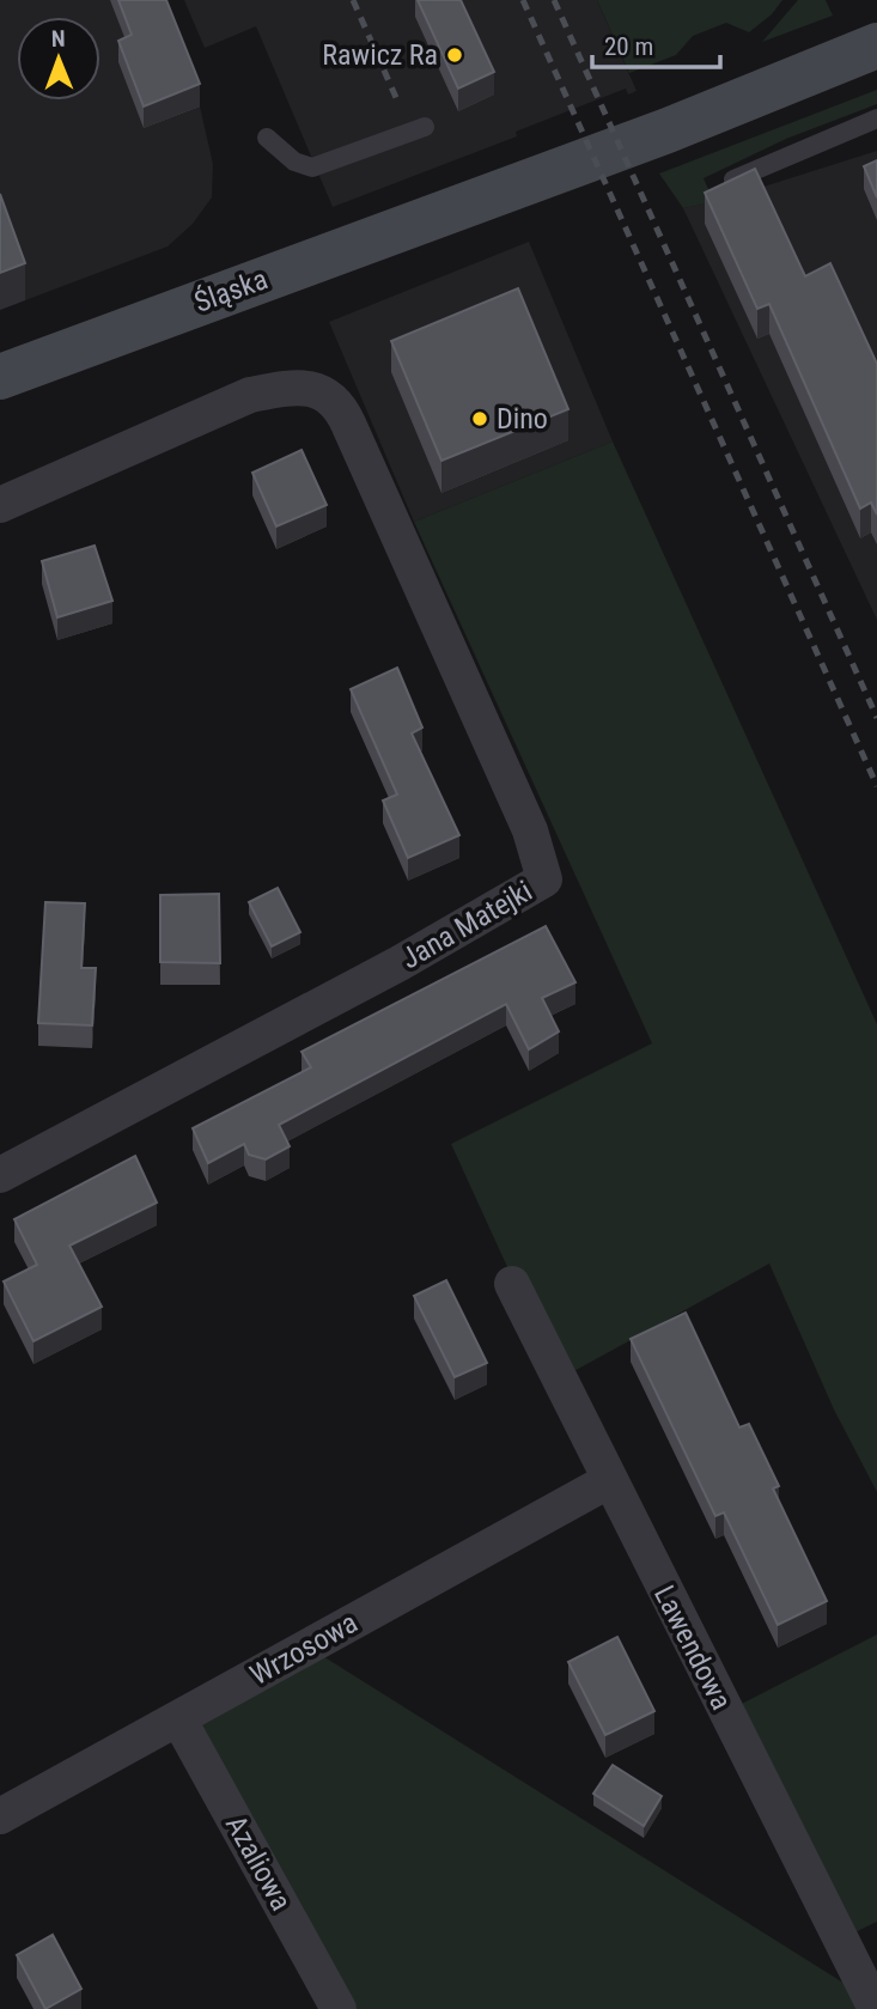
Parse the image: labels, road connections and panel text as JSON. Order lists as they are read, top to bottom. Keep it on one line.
{"streets":{"street":["Śląska","Jana Matejki","Lawendowa","Wrzosowa","Azaliowa"]},"crossings":[["Lawendowa","Wrzosowa"],["Wrzosowa","Azaliowa"]],"places":["Rawicz Ra","Dino"],"scale_bar":"20 m","north":"top"}
